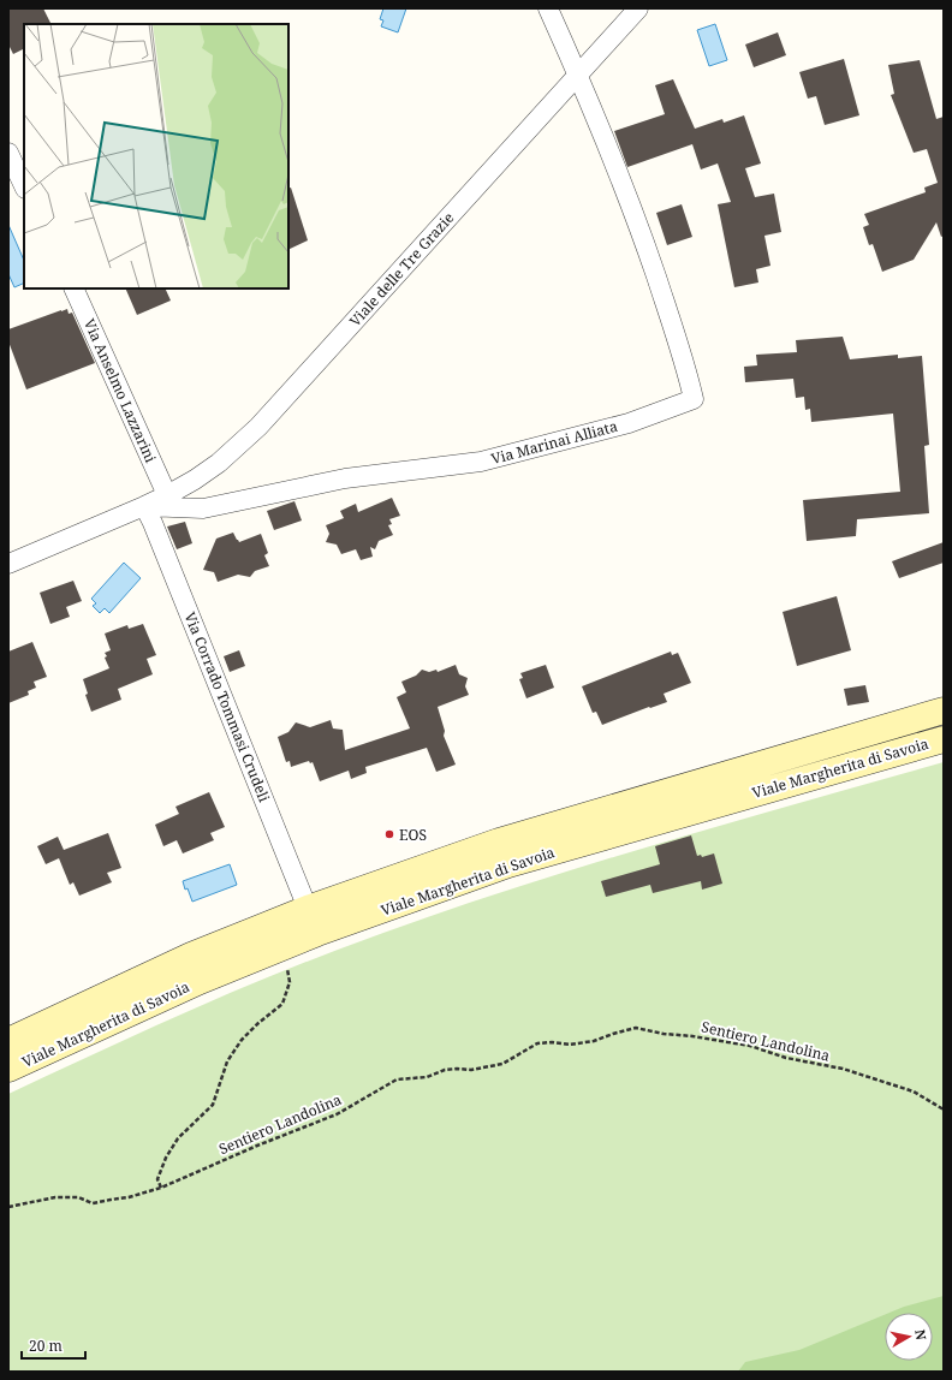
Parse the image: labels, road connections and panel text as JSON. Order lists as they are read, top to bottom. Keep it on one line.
{"streets":{"street":["Viale delle Tre Grazie","Via Anselmo Lazzarini","Via Marinai Alliata","Via Corrado Tommasi Crudeli","Viale Margherita di Savoia"],"path":["Sentiero Landolina"]},"crossings":[["Viale delle Tre Grazie","Via Anselmo Lazzarini"],["Viale delle Tre Grazie","Via Marinai Alliata"],["Viale delle Tre Grazie","Via Corrado Tommasi Crudeli"],["Via Marinai Alliata","Via Corrado Tommasi Crudeli"],["Via Corrado Tommasi Crudeli","Viale Margherita di Savoia"]],"places":["EOS"],"scale_bar":"20 m","north":"right"}
